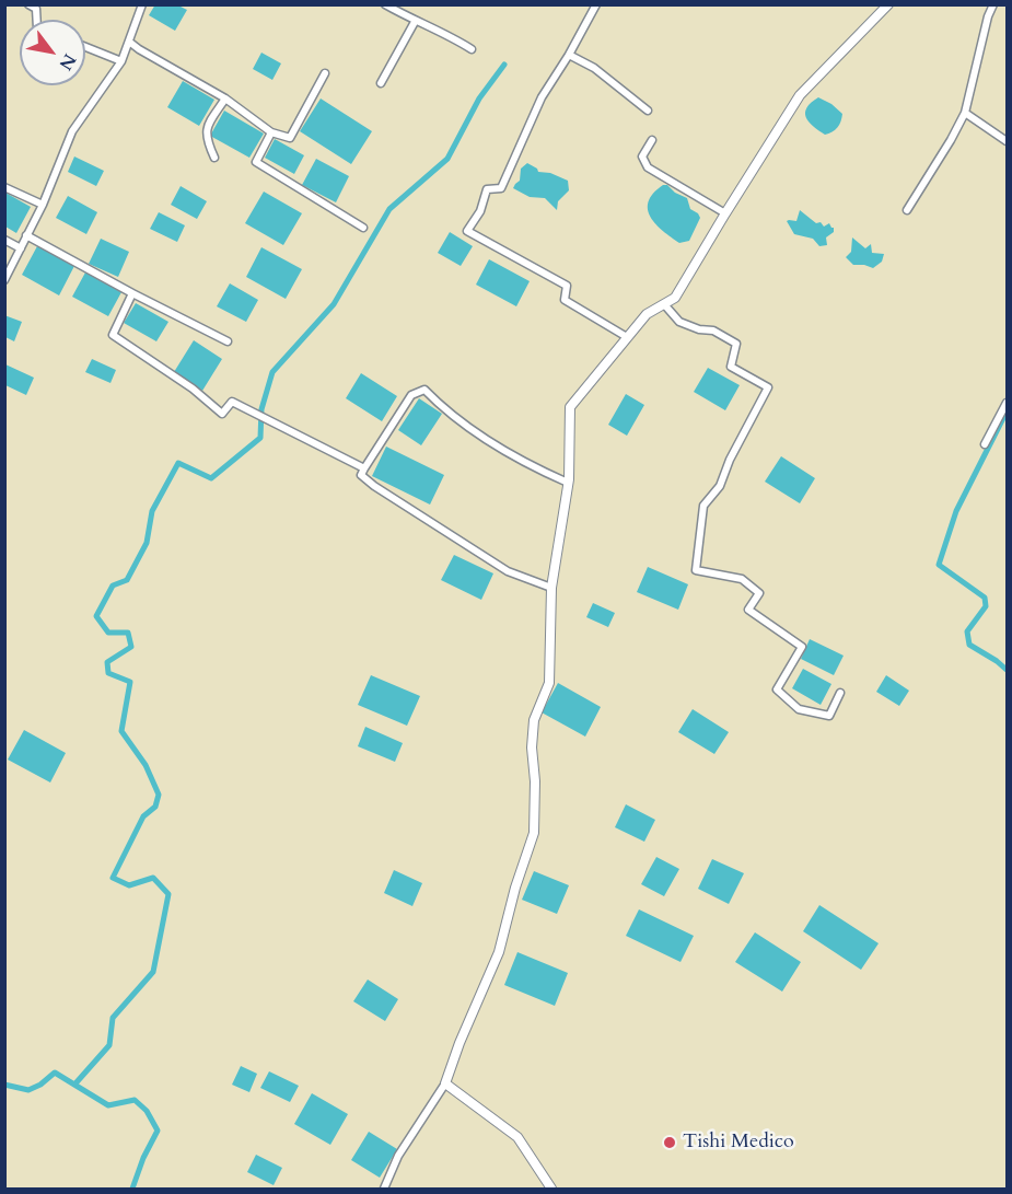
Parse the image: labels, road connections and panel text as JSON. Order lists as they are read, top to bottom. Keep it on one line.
{"places":["Tishi Medico"],"north":"bottom right"}
